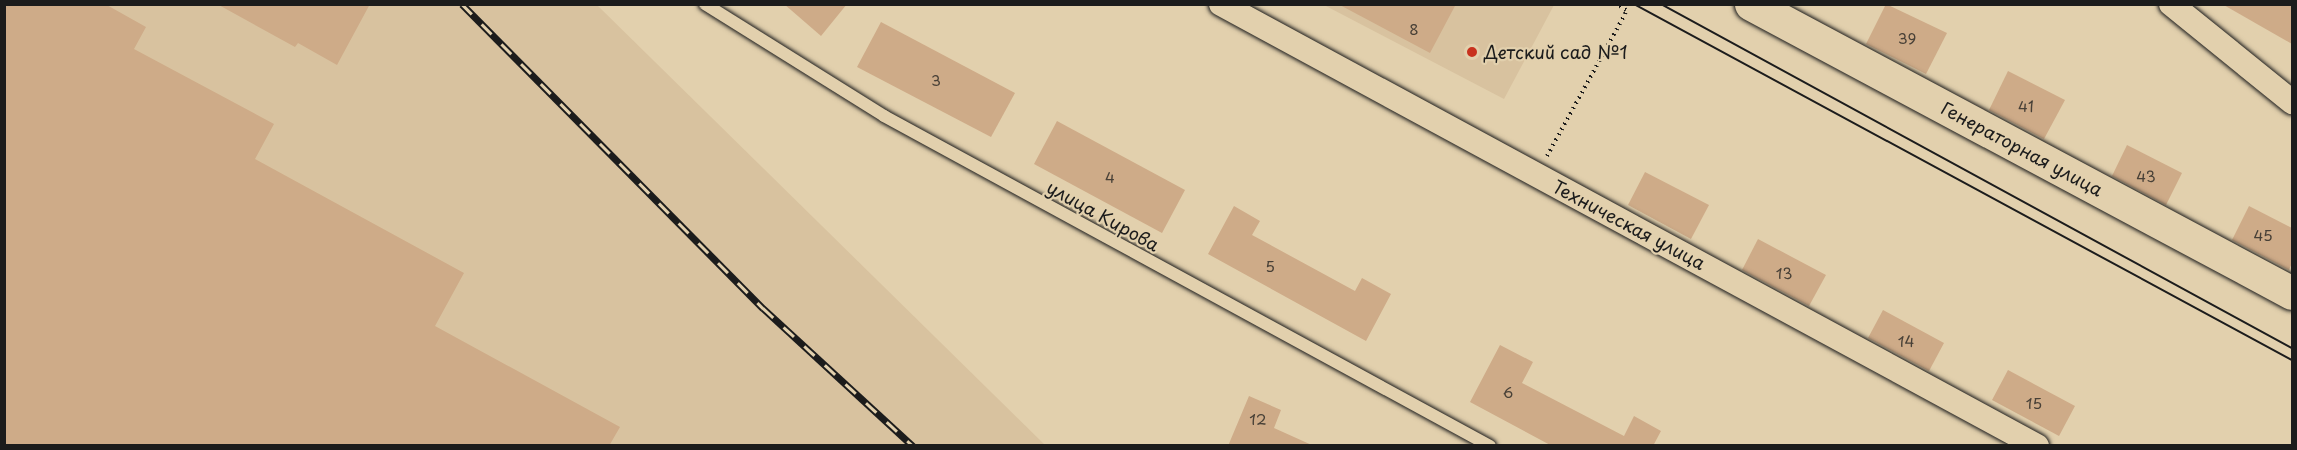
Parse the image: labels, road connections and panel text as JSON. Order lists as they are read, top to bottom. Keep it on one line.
{"streets":{"main road":["Генераторная улица"],"street":["Техническая улица"],"lane":["улица Кирова"]},"places":["Детский сад №1"],"house_numbers":["8","39","3","41","43","4","45","5","13","14","6","15","12"]}
